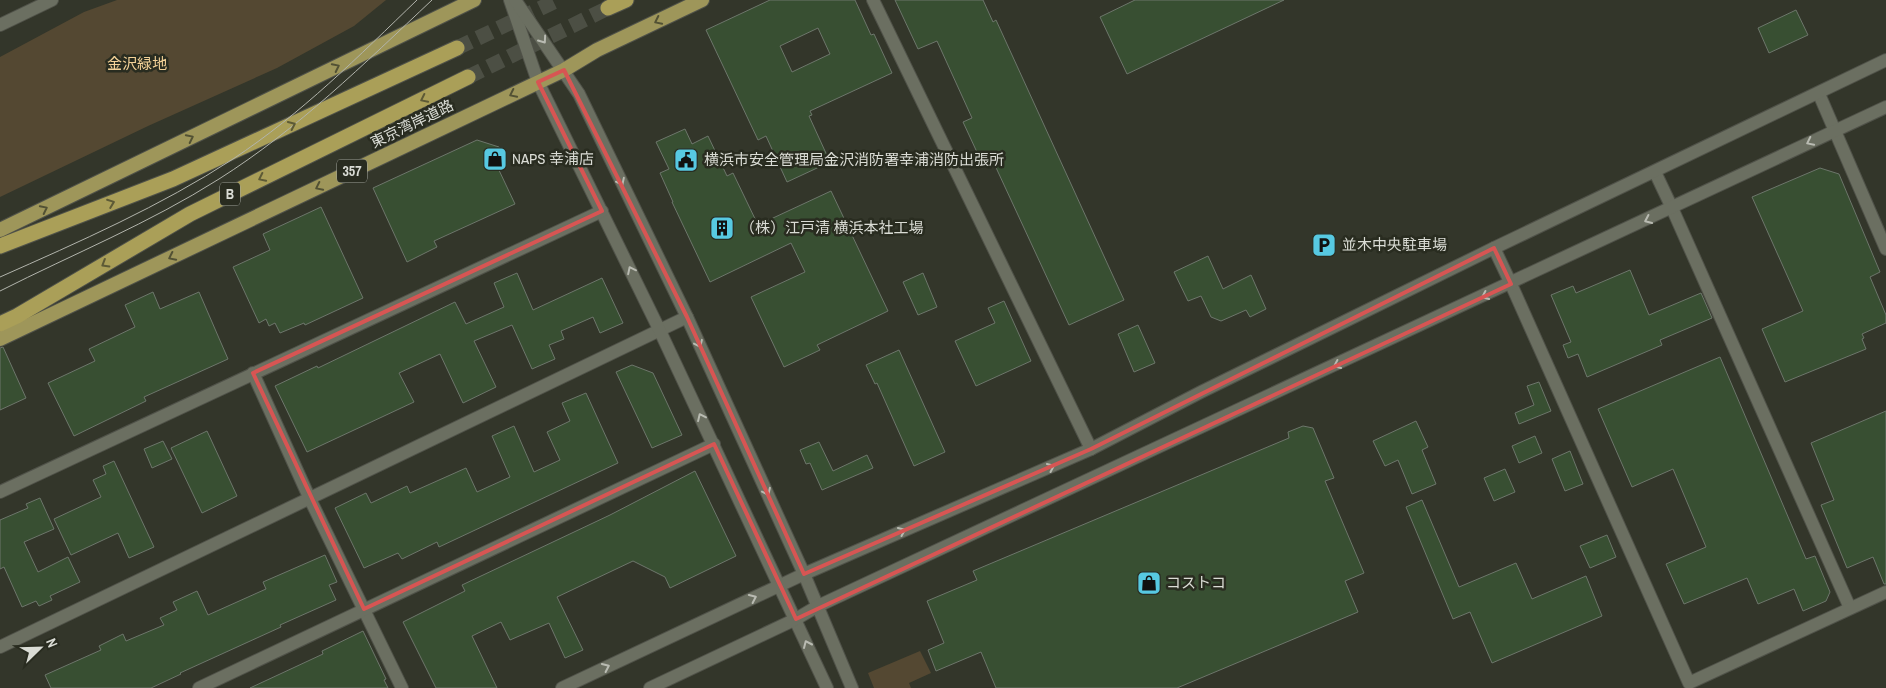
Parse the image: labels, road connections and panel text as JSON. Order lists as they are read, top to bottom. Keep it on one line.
{"streets":{"highway":["東京湾岸道路","357","B"]},"parks":["金沢緑地"],"places":{"shop":["NAPS 幸浦店","コストコ"],"public building":["横浜市安全管理局金沢消防署幸浦消防出張所"],"building":["（株）江戸清 横浜本社工場"],"parking":["並木中央駐車場"]},"north":"top right"}
